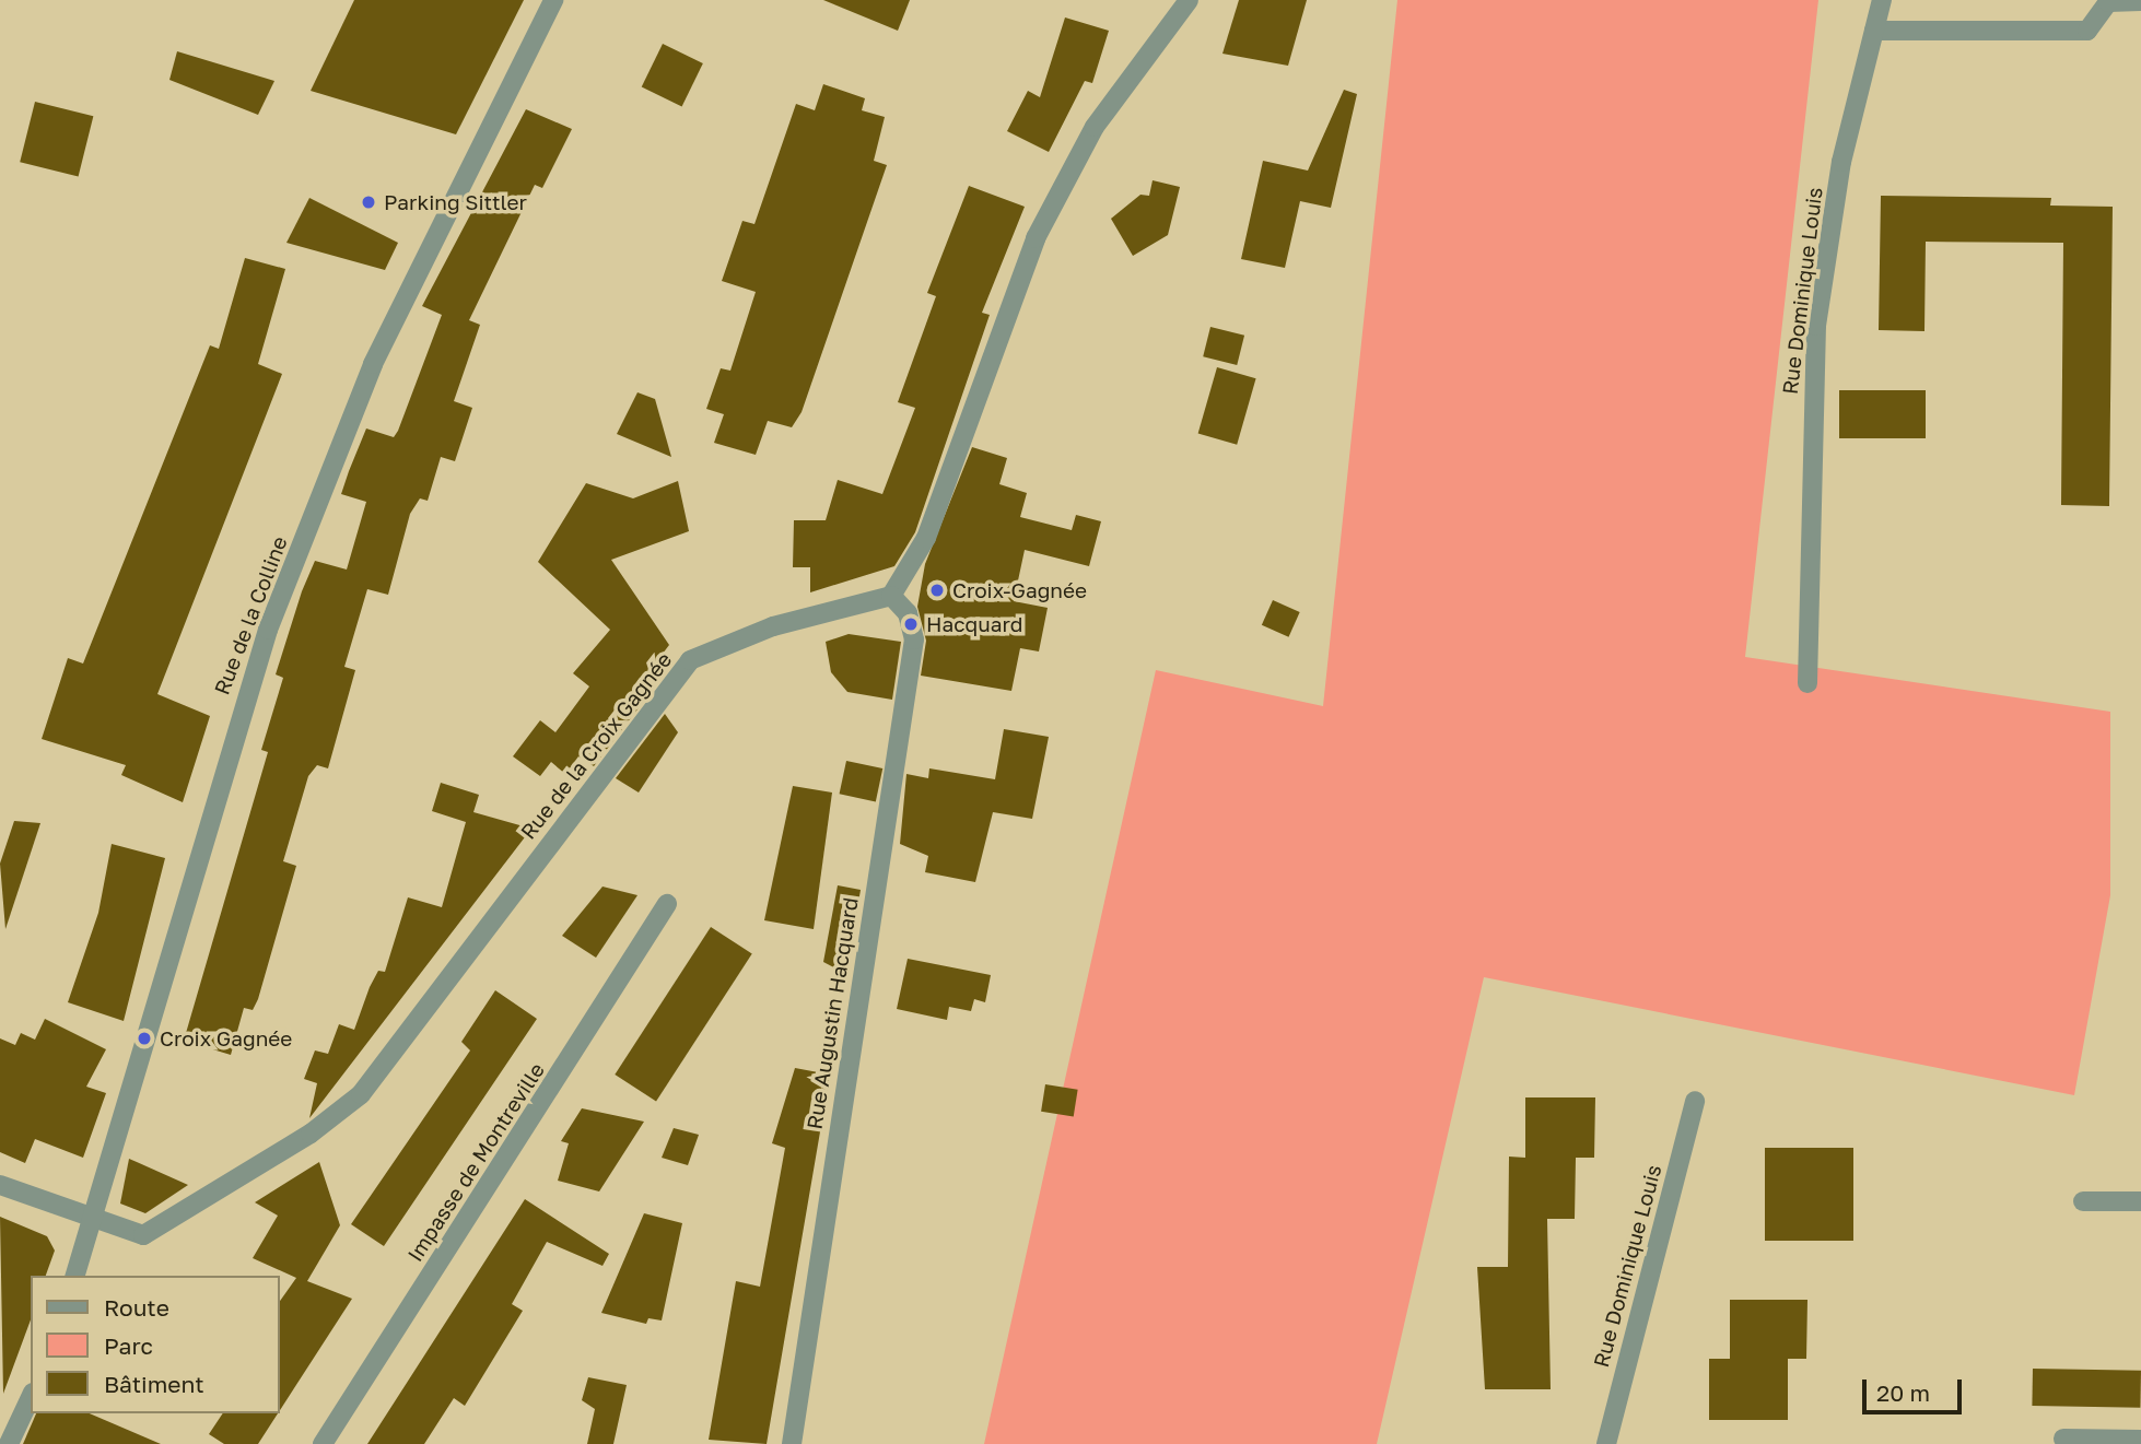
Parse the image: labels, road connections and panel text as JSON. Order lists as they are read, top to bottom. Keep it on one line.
{"streets":{"street":["Rue Dominique Louis","Rue de la Colline","Rue de la Croix Gagnée","Rue Augustin Hacquard","Impasse de Montreville"]},"crossings":[["Rue de la Colline","Rue de la Croix Gagnée"],["Rue de la Croix Gagnée","Rue Augustin Hacquard"]],"places":["Parking Sittler","Croix-Gagnée","Hacquard","Croix Gagnée"],"legend":["Route","Parc","Bâtiment"],"scale_bar":"20 m"}
